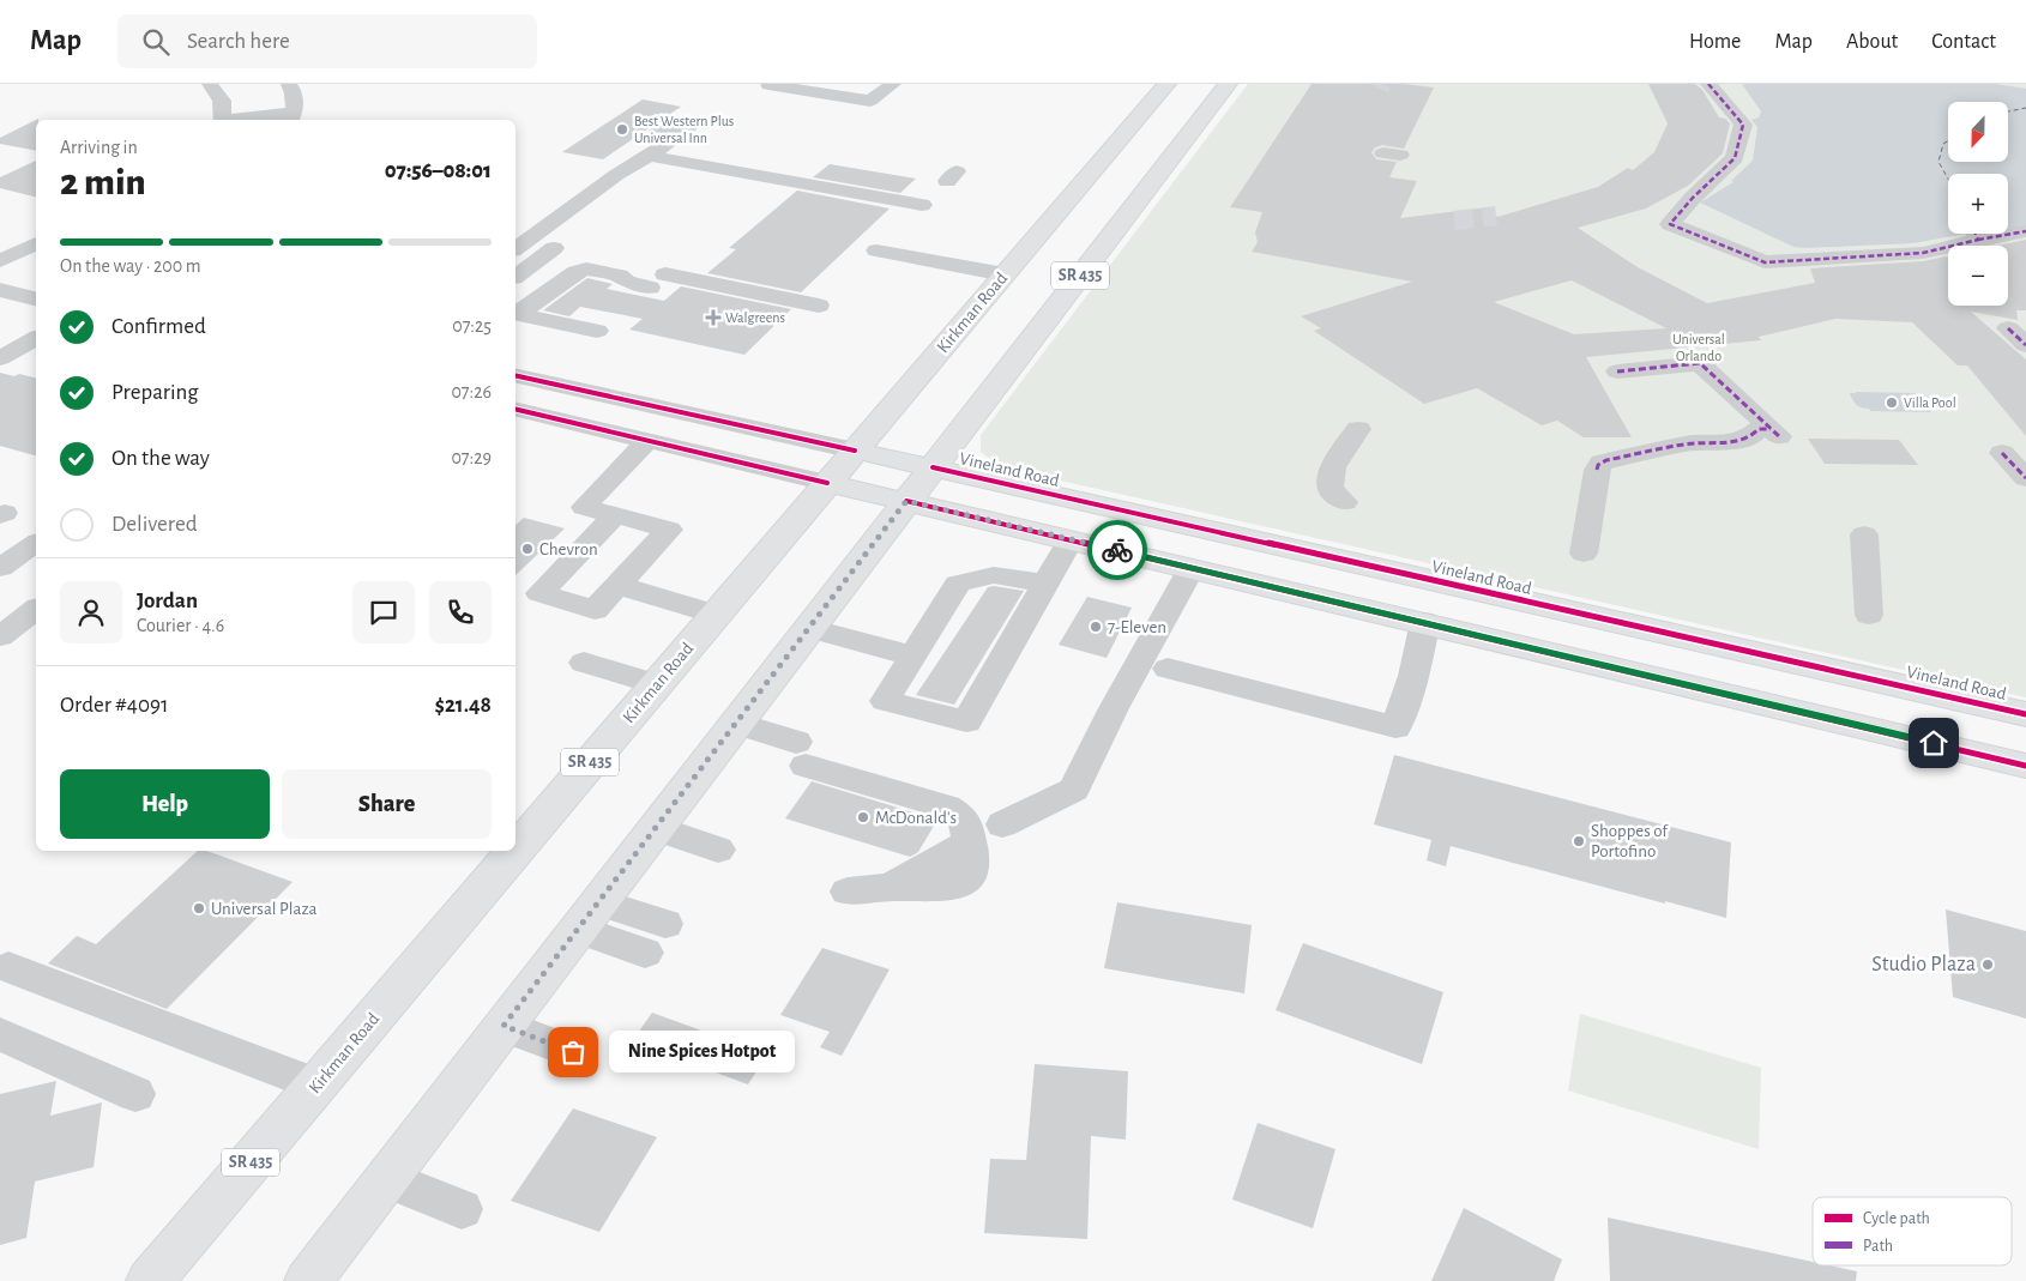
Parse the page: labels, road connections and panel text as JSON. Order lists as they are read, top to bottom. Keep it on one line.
{"streets":{"main road":["SR 435","Kirkman Road","Vineland Road"]},"crossings":[["SR 435","Vineland Road"],["Kirkman Road","Vineland Road"]],"parks":["Universal Orlando"],"places":{"other":["Best Western Plus Universal Inn","Villa Pool","Chevron","7-Eleven","McDonald's","Shoppes of Portofino","Universal Plaza","Studio Plaza","Nine Spices Hotpot"],"health":["Walgreens"]},"legend":["Cycle path","Path"],"north":"bottom","page":{"header":"Map","search":"Search here","nav":["Home","Map","About","Contact"],"map_buttons":["+","−"],"heading":["2 min","Arriving in","07:56–08:01"],"panel":["Jordan","Courier · 4.6","Order #4091","$21.48"],"bar":"On the way · 200 m","list":[["Confirmed","07:25"],["Preparing","07:26"],["On the way","07:29"],"Delivered"],"buttons":["Help","Share"],"bubble":"Nine Spices Hotpot"}}
